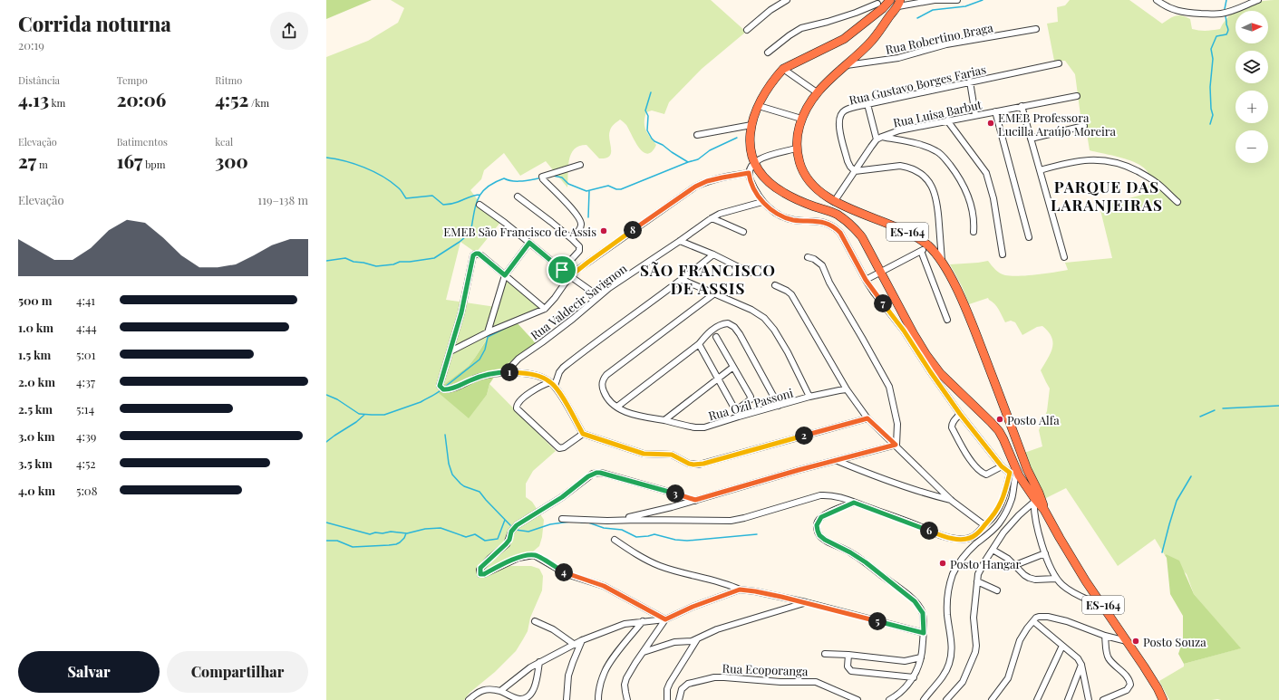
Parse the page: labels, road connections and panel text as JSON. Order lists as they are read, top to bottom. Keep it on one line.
{"streets":{"highway":["ES-164"],"street":["Rua Robertino Braga","Rua Gustavo Borges Farias","Rua Luisa Barbut","Rua Valdecir Savignon","Rua Ozil Passoni","Rua Ecoporanga"]},"crossings":[["Rua Robertino Braga","ES-164"]],"districts":["PARQUE DAS LARANJEIRAS","SÃO FRANCISCO DE ASSIS"],"places":["EMEB Professora Lucilla Araújo Moreira","EMEB São Francisco de Assis","Posto Alfa","Posto Hangar","Posto Souza"],"north":"right","page":{"heading":["Corrida noturna","20:19"],"map_buttons":["+","−"],"stats":[["Distância","4.13 km"],["Tempo","20:06"],["Ritmo","4:52 /km"],["Elevação","27 m"],["Batimentos","167 bpm"],["kcal","300"]],"chart":["Elevação","119–138 m"],"pins":["8","7","1","2","3","6","4","5"],"list":[{"name":"500 m","note":"4:41"},{"name":"1.0 km","note":"4:44"},{"name":"1.5 km","note":"5:01"},{"name":"2.0 km","note":"4:37"},{"name":"2.5 km","note":"5:14"},{"name":"3.0 km","note":"4:39"},{"name":"3.5 km","note":"4:52"},{"name":"4.0 km","note":"5:08"}],"buttons":["Salvar","Compartilhar"]}}
